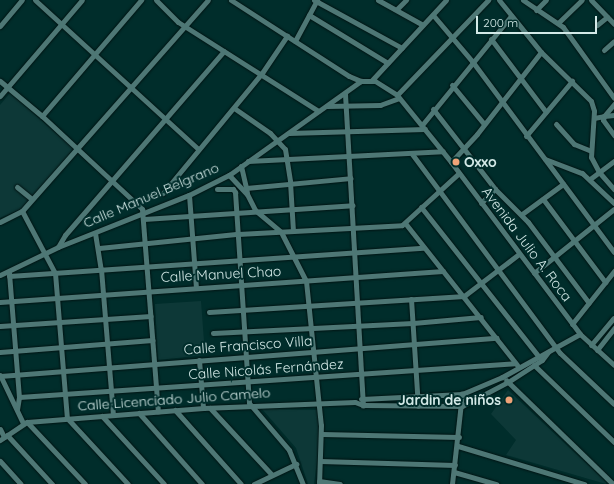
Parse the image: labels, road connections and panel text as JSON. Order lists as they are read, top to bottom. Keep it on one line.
{"streets":{"street":["Calle Manuel Belgrano","Avenida Julio A. Roca","Calle Manuel Chao","Calle Francisco Villa","Calle Nicolás Fernández","Calle Licenciado Julio Camelo"]},"places":["Oxxo","Jardin de niños"],"scale_bar":"200 m"}
